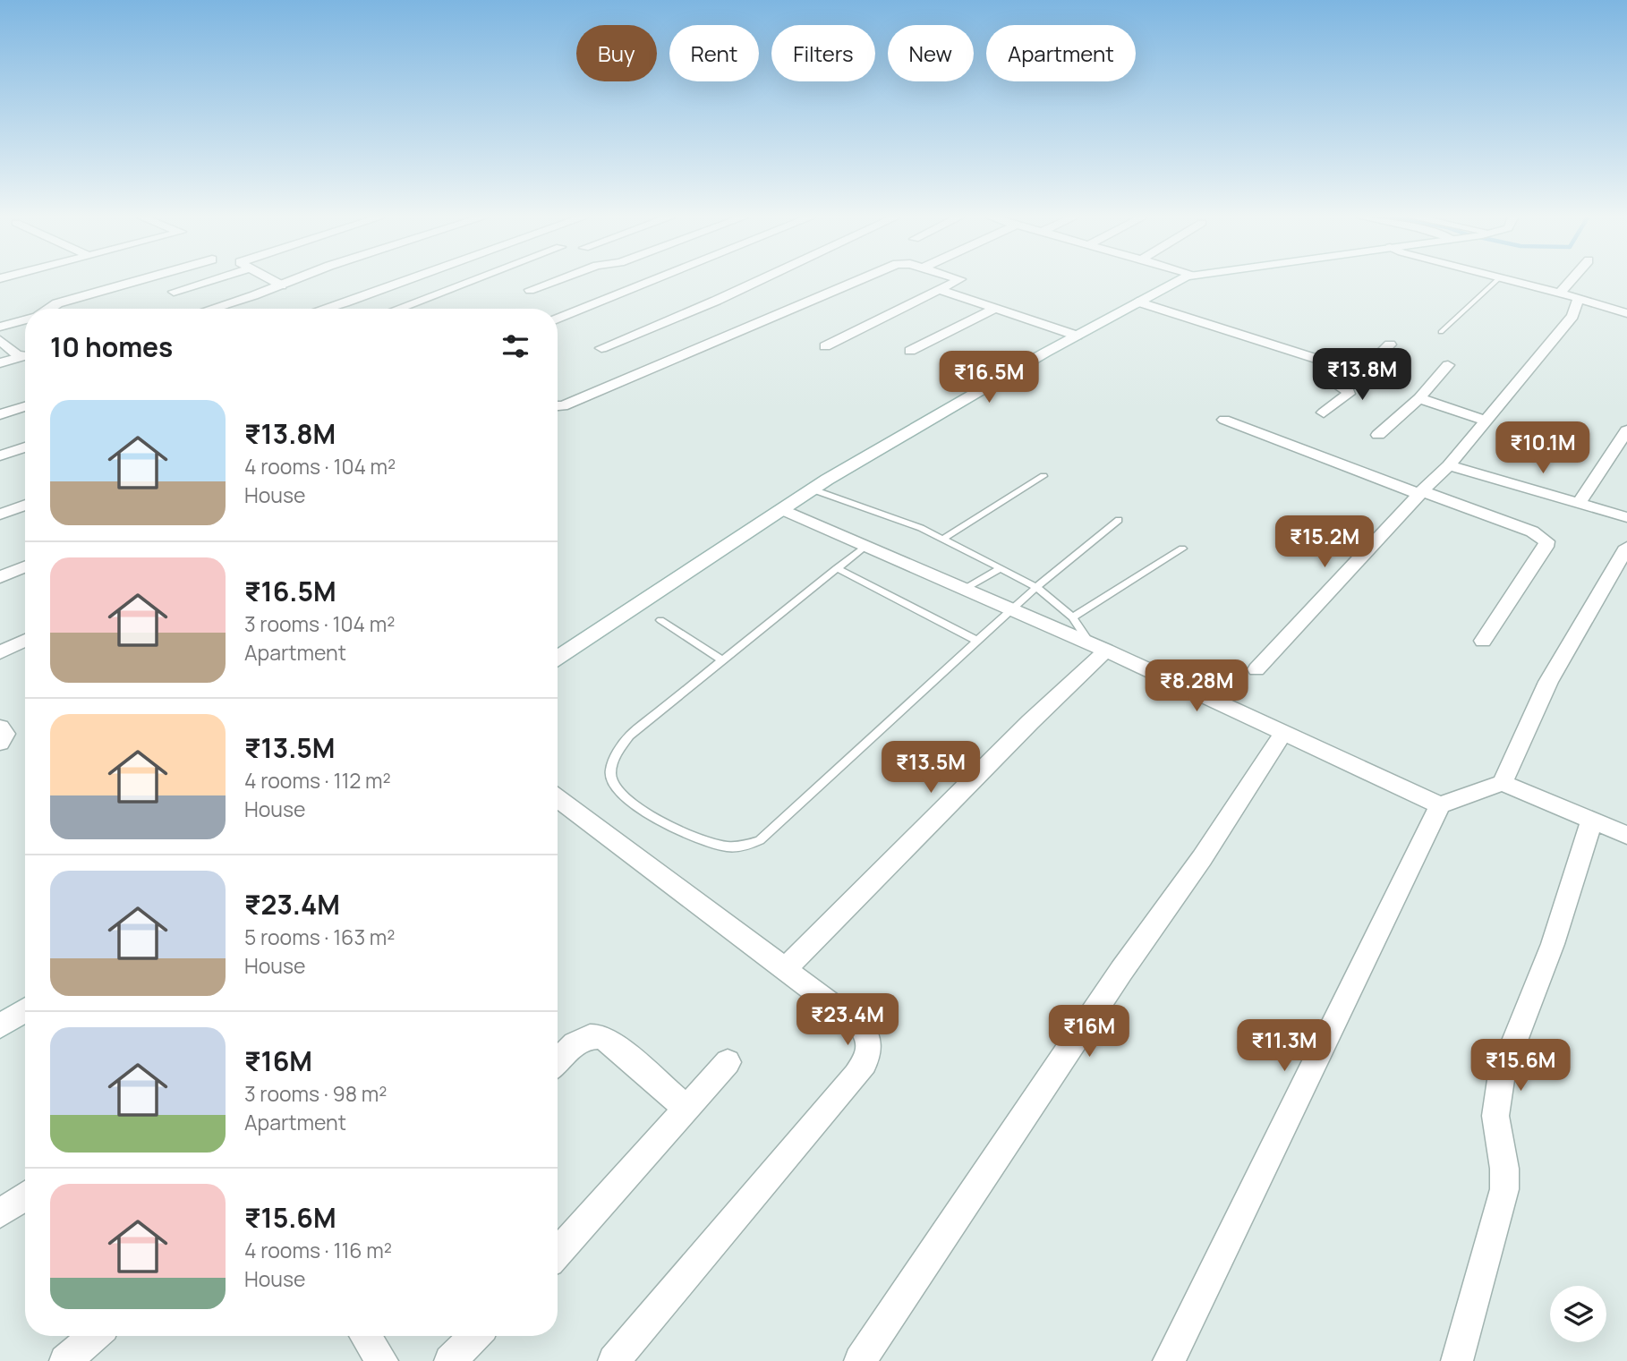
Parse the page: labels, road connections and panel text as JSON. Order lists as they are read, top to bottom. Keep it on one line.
{"page":{"chip":["Buy","Rent","Filters","New","Apartment"],"heading":"10 homes","price":["₹13.8M","₹16.5M","₹10.1M","₹15.2M","₹8.28M","₹13.5M","₹23.4M","₹16M","₹11.3M","₹15.6M"],"list":[{"name":"₹13.8M","note":"4 rooms · 104 m² · House"},{"name":"₹16.5M","note":"3 rooms · 104 m² · Apartment"},{"name":"₹13.5M","note":"4 rooms · 112 m² · House"},{"name":"₹23.4M","note":"5 rooms · 163 m² · House"},{"name":"₹16M","note":"3 rooms · 98 m² · Apartment"},{"name":"₹15.6M","note":"4 rooms · 116 m² · House"}]}}
